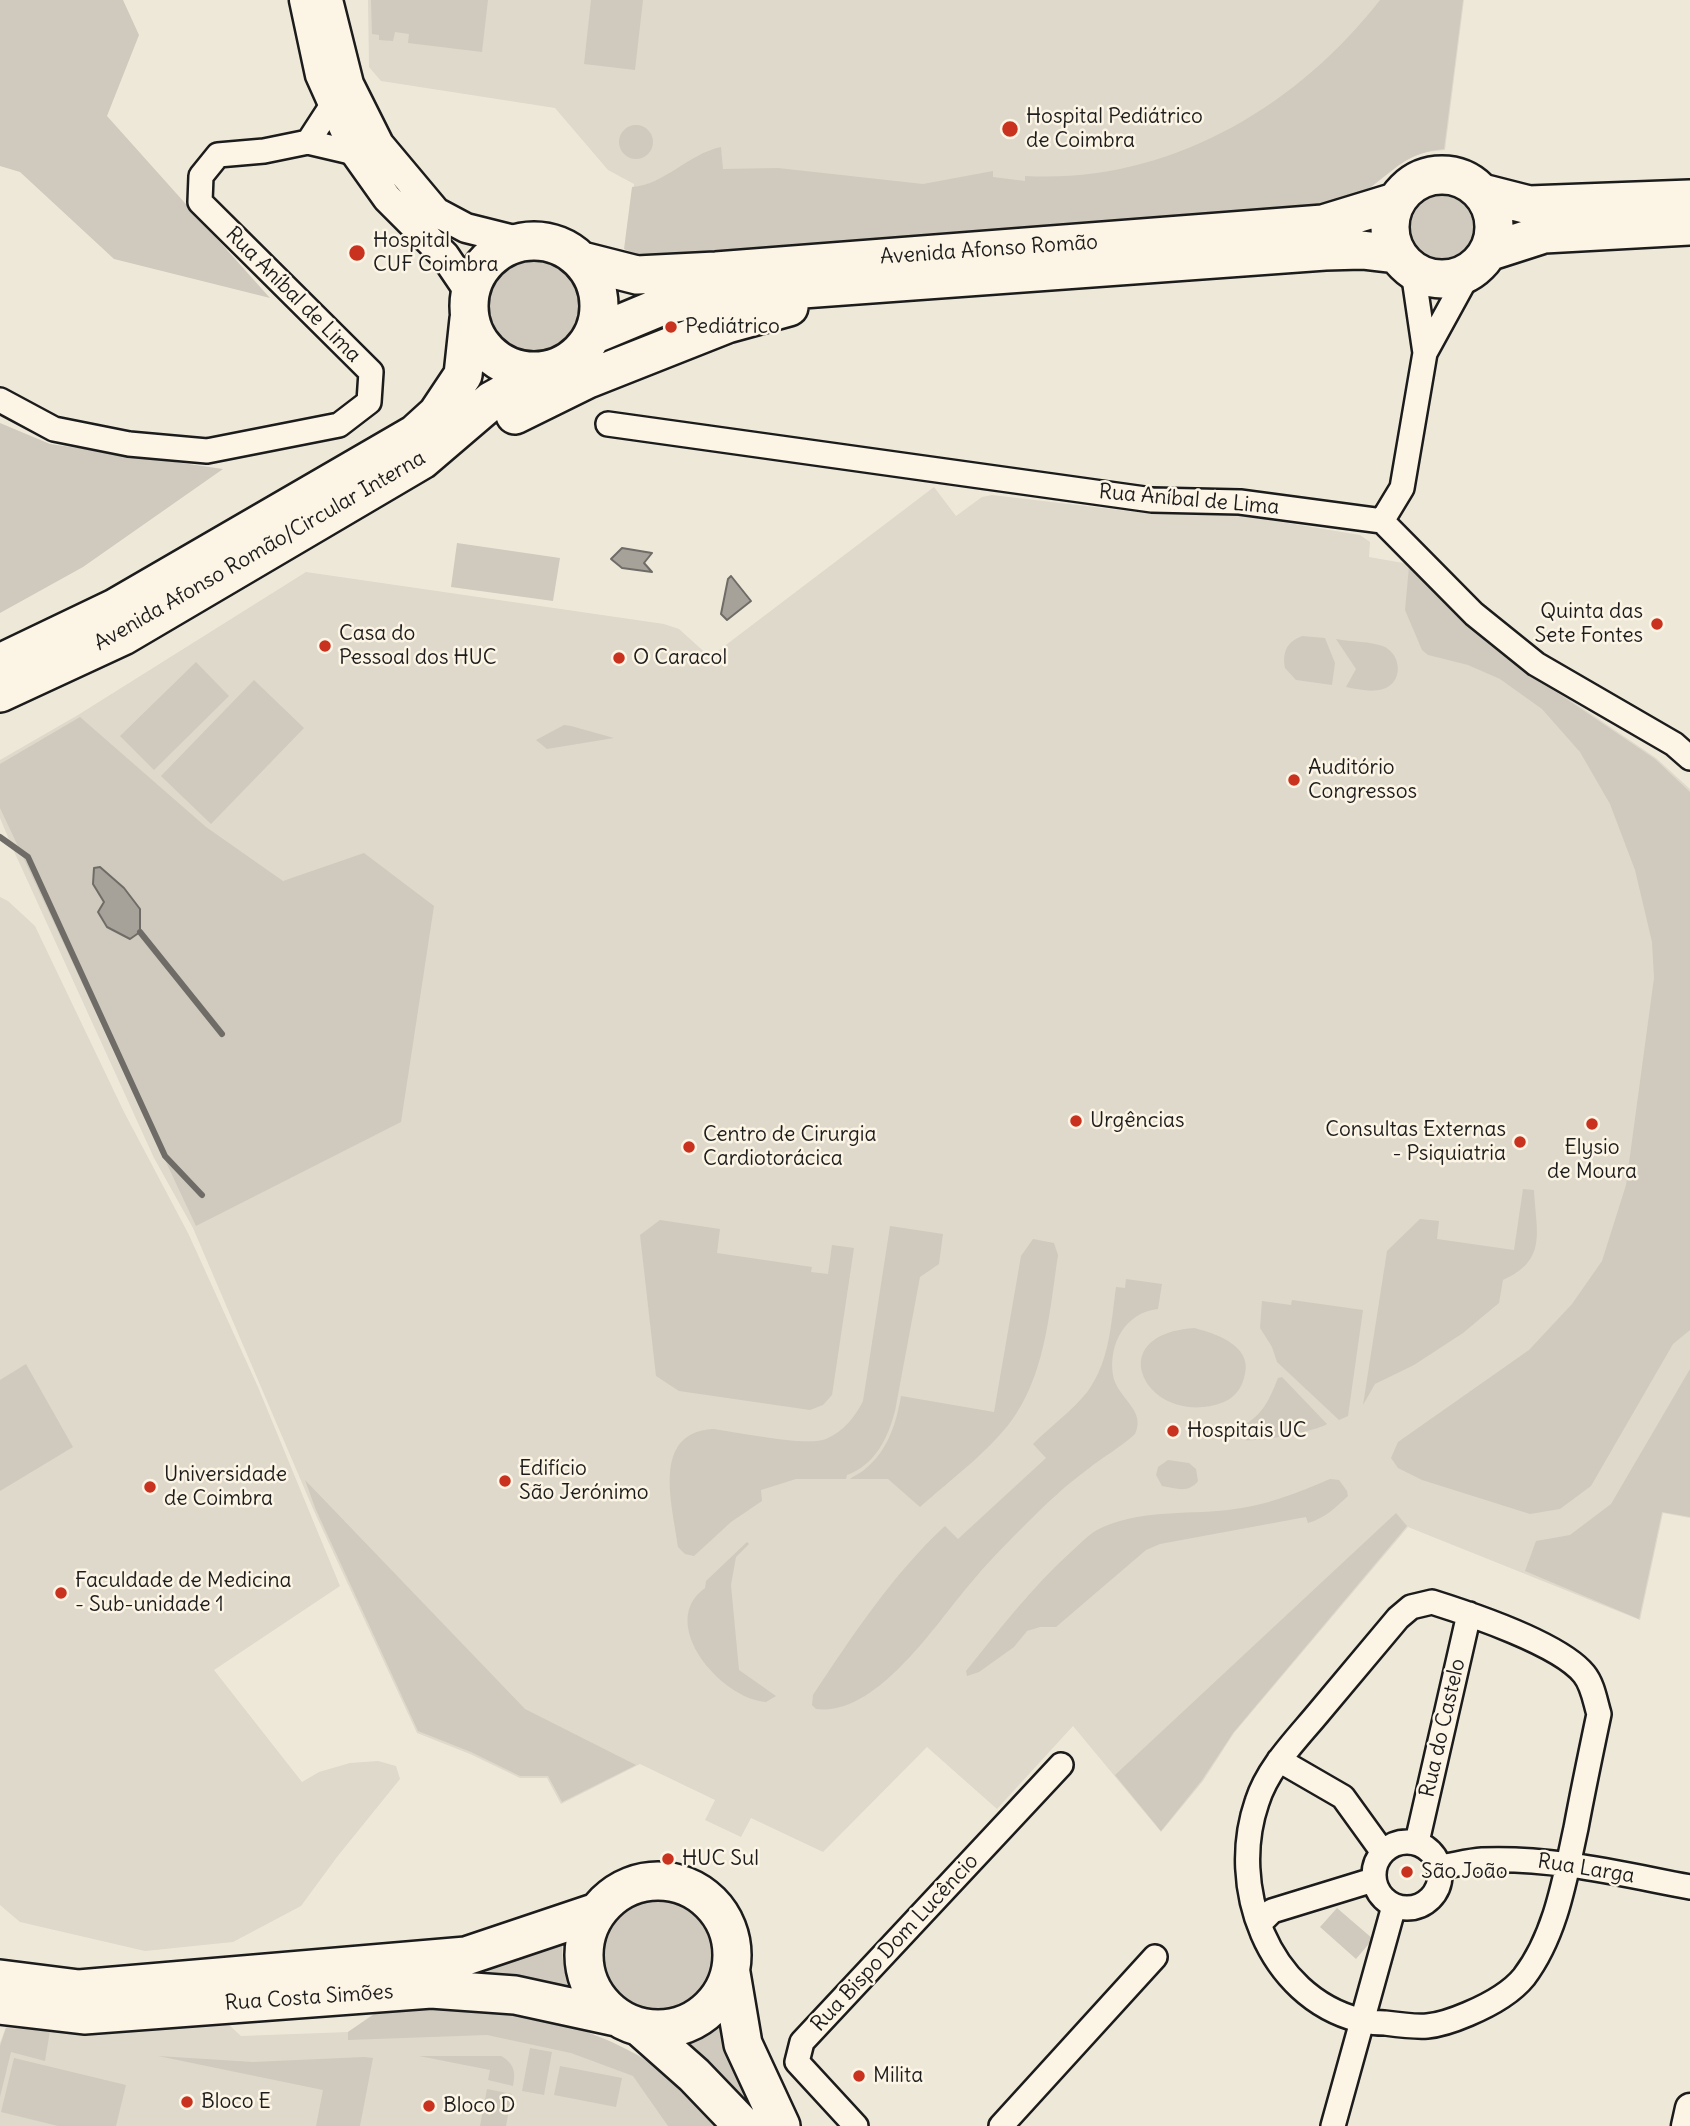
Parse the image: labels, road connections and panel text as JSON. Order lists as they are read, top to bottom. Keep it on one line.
{"streets":{"main road":["Avenida Afonso Romão","Avenida Afonso Romão/Circular Interna","Rua Costa Simões"],"street":["Rua Aníbal de Lima","Rua do Castelo","Rua Larga","Rua Bispo Dom Lucêncio"]},"crossings":[["Avenida Afonso Romão","Avenida Afonso Romão/Circular Interna"],["Rua do Castelo","Rua Larga"]],"places":["Hospital Pediátrico de Coimbra","Hospital CUF Coimbra","Pediátrico","Quinta das Sete Fontes","Casa do Pessoal dos HUC","O Caracol","Auditório Congressos","Urgências","Elysio de Moura","Consultas Externas - Psiquiatria","Centro de Cirurgia Cardiotorácica","Hospitais UC","Edifício São Jerónimo","Universidade de Coimbra","Faculdade de Medicina - Sub-unidade 1","HUC Sul","São João","Milita","Bloco E","Bloco D"]}
